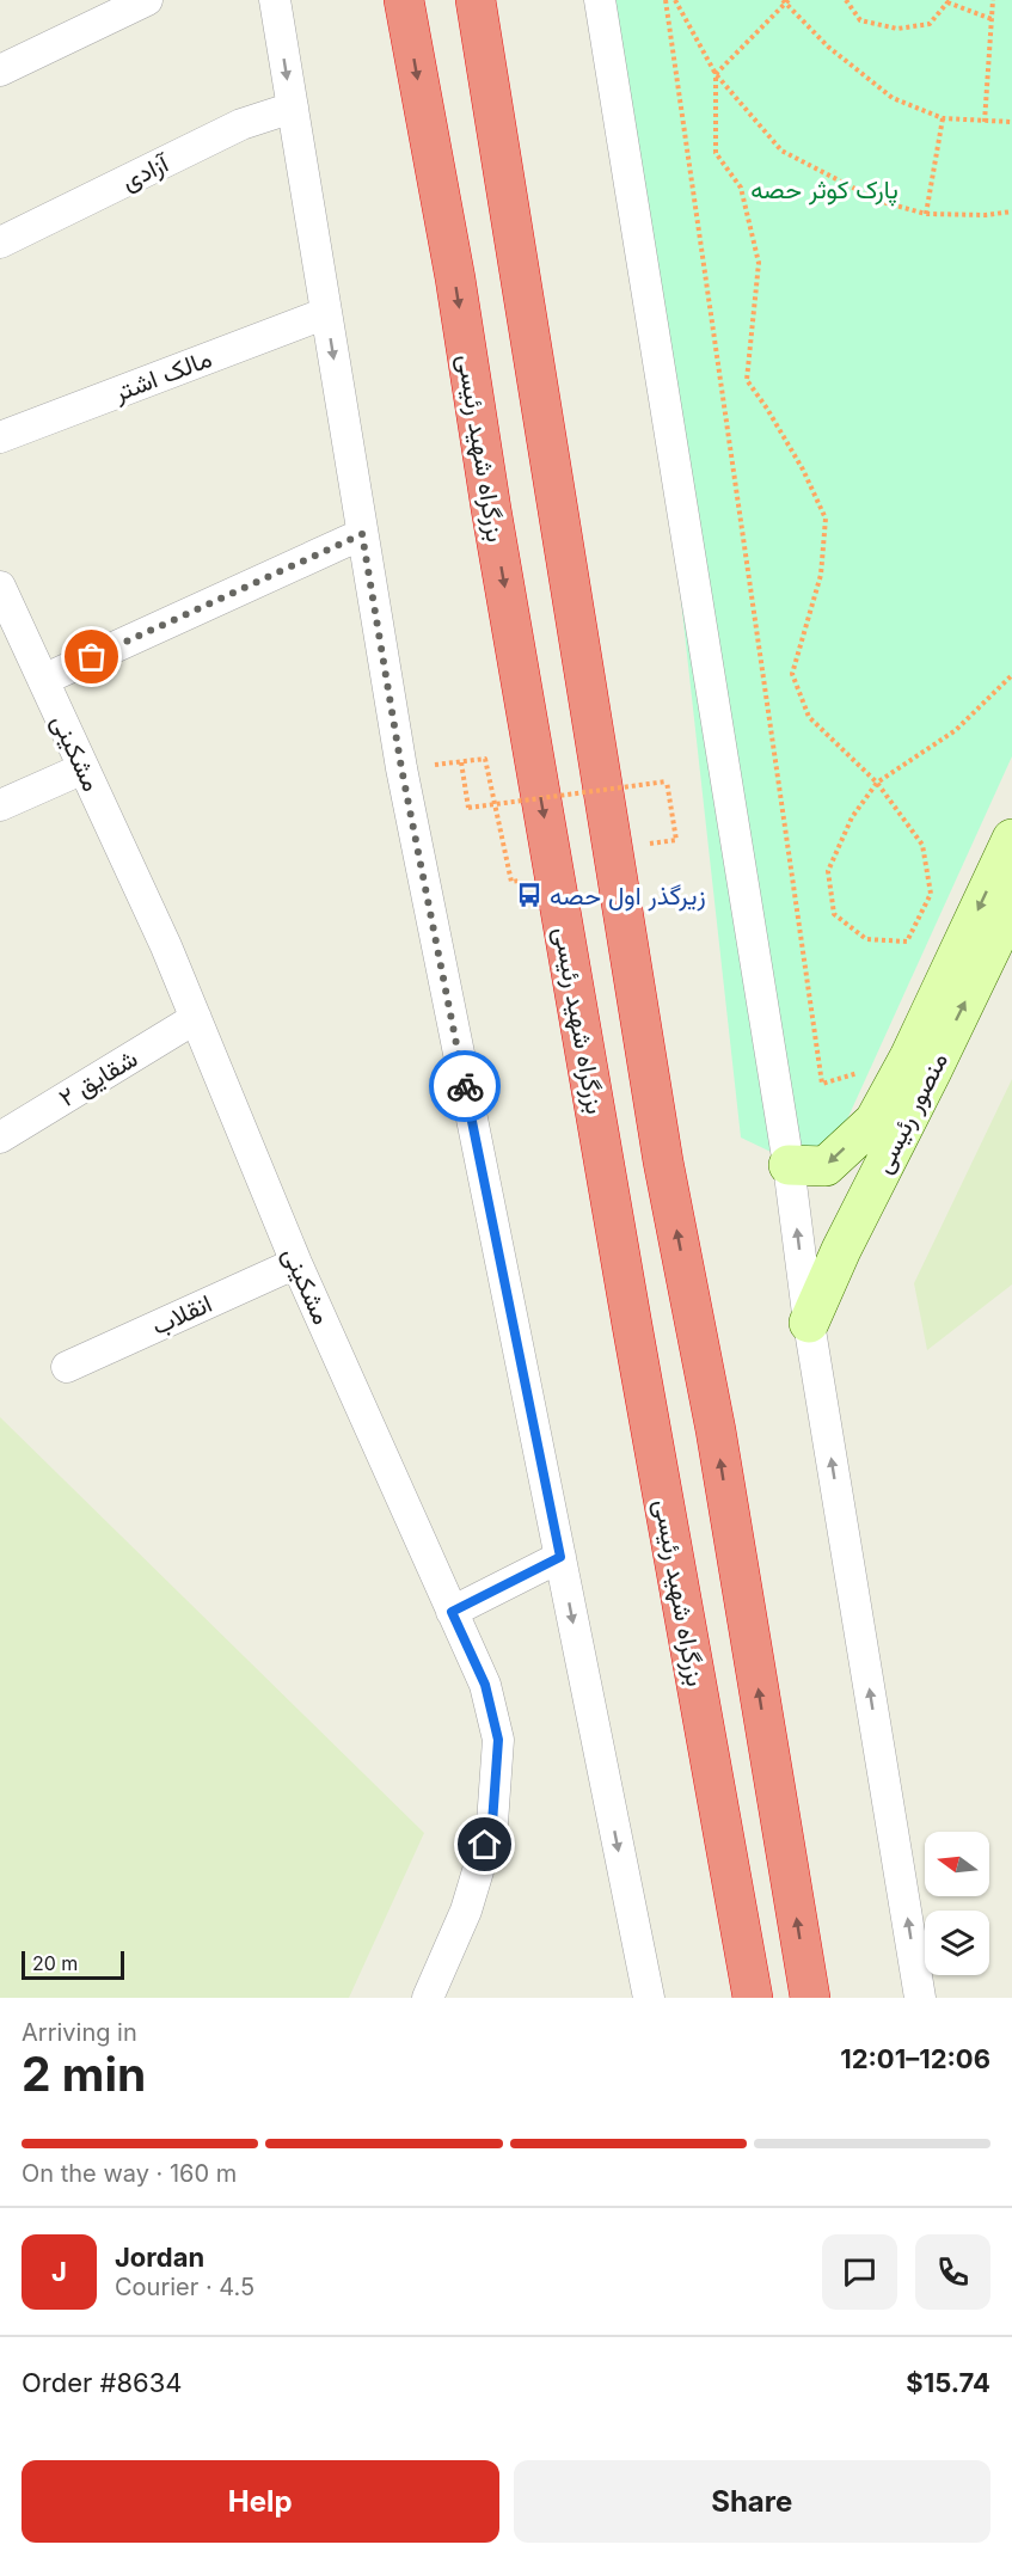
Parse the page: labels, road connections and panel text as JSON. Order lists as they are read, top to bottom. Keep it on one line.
{"streets":{"highway":["بزرگراه شهید رئیسی"],"main road":["منصور رئیسی"],"street":["آزادی","مالک اشتر","مشکینی","شقایق ۲","انقلاب"]},"crossings":[["مشکینی","شقایق ۲"],["مشکینی","انقلاب"]],"parks":["پارک کوثر حصه"],"places":{"bus stop":["زیرگذر اول حصه"]},"scale_bar":"20 m","north":"left","page":{"scale":"20 m","heading":["2 min","Arriving in","12:01–12:06"],"panel":["Jordan","Courier · 4.5","Order #8634","$15.74"],"bar":"On the way · 160 m","round":"J","buttons":["Help","Share"]}}
